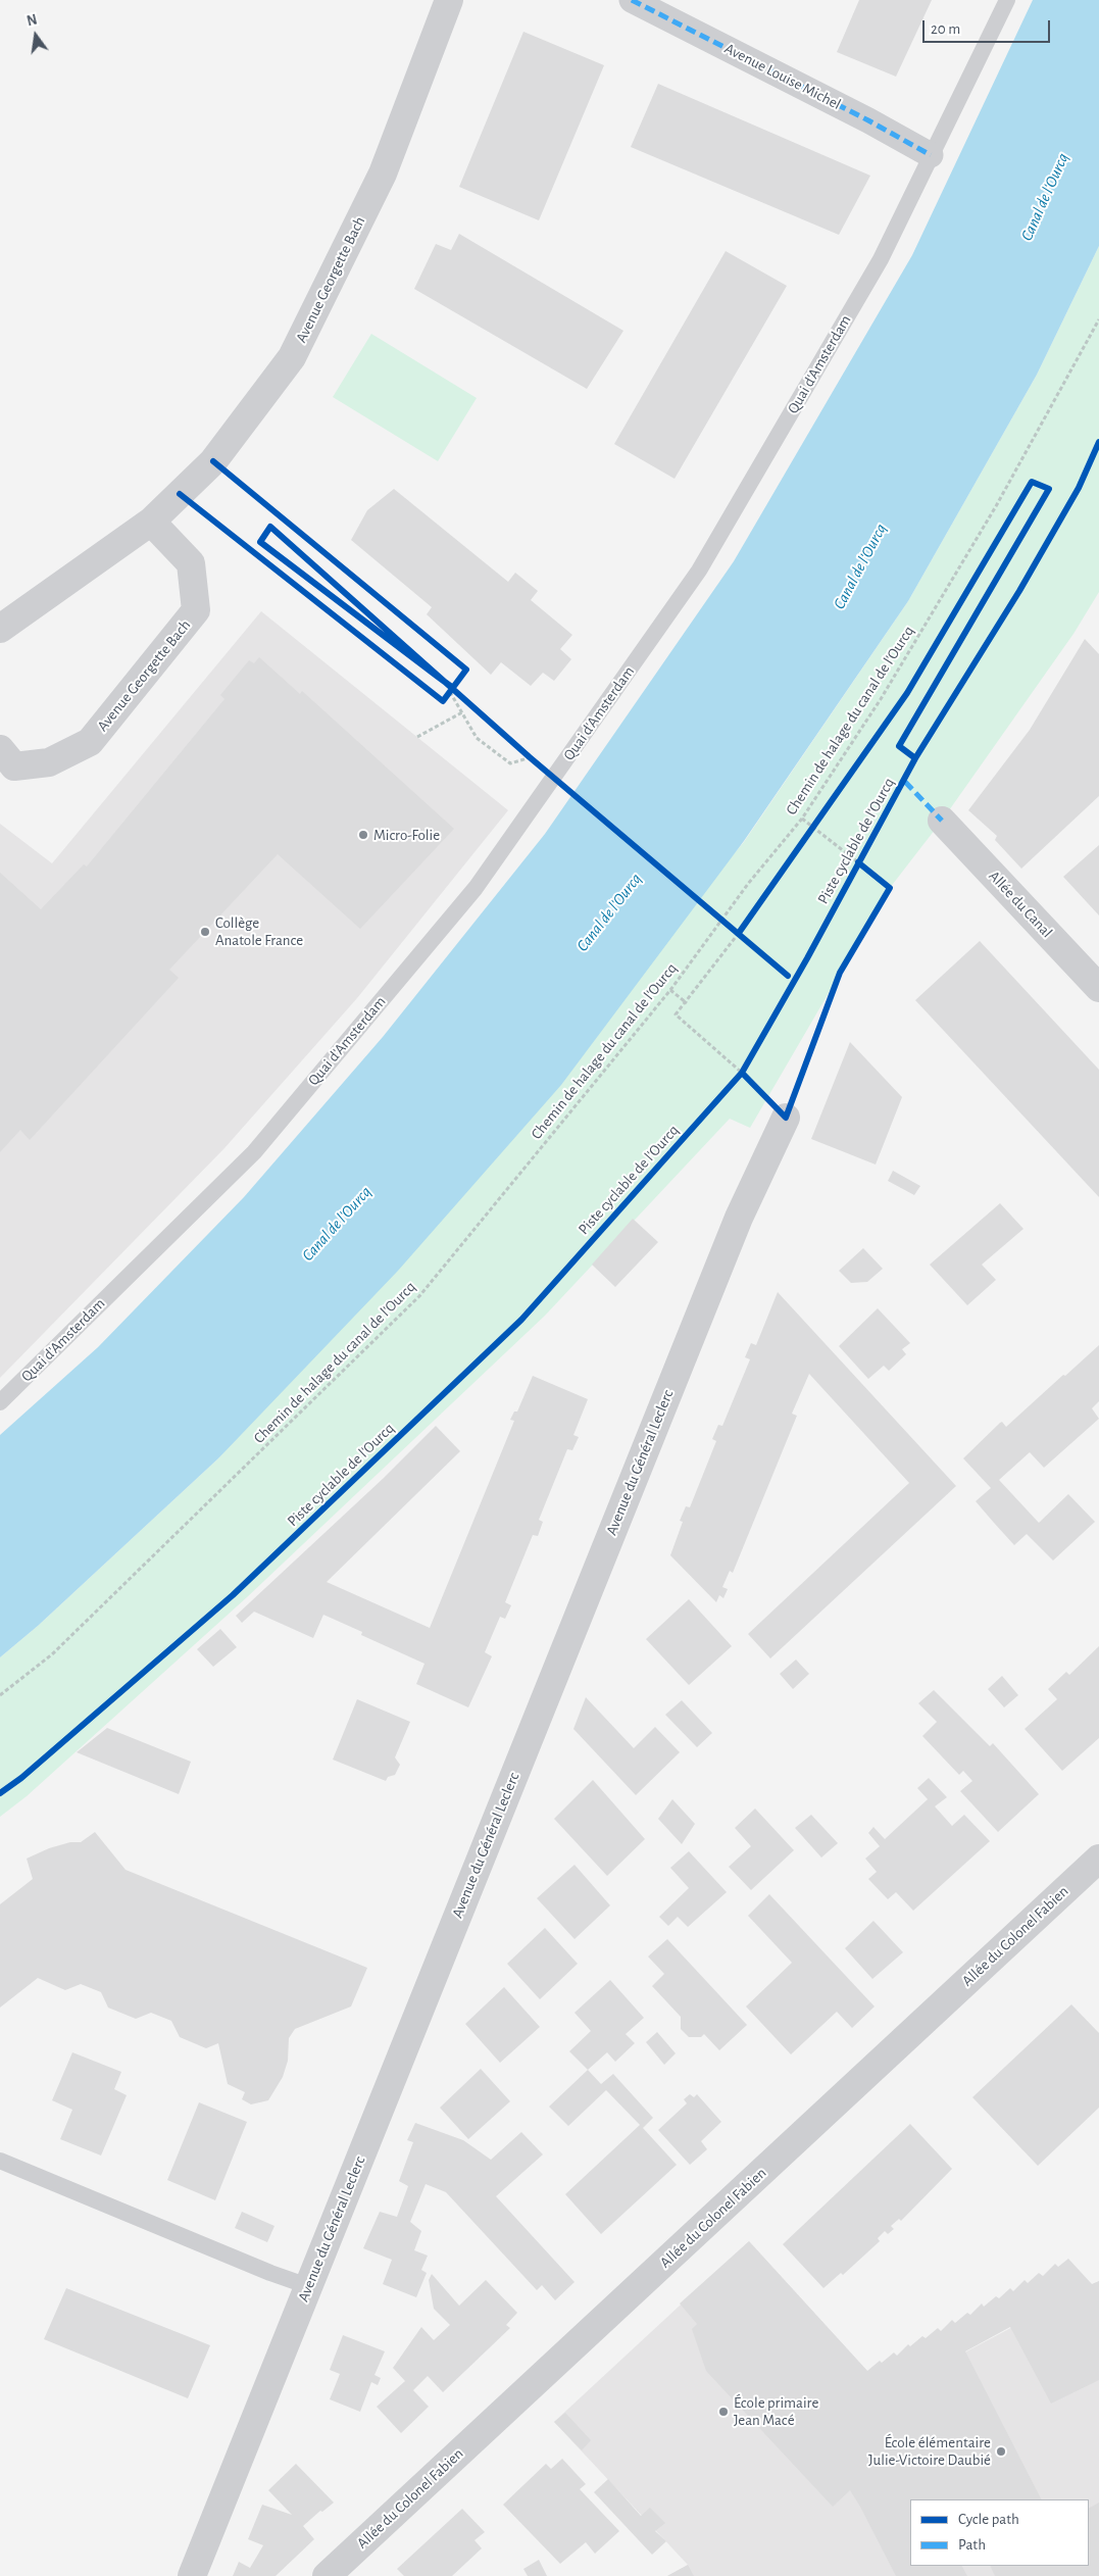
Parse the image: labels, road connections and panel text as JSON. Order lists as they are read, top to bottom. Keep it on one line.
{"streets":{"street":["Avenue Louise Michel","Avenue Georgette Bach","Allée du Canal","Avenue du Général Leclerc","Allée du Colonel Fabien"],"lane":["Quai d'Amsterdam"],"path":["Chemin de halage du canal de l'Ourcq"],"cycle path":["Piste cyclable de l'Ourcq"]},"crossings":[["Avenue Louise Michel","Quai d'Amsterdam"]],"water":["Canal de l'Ourcq"],"places":["Micro-Folie","Collège Anatole France","École primaire Jean Macé","École élémentaire Julie-Victoire Daubié"],"legend":["Cycle path","Path"],"scale_bar":"20 m","north":"top"}
